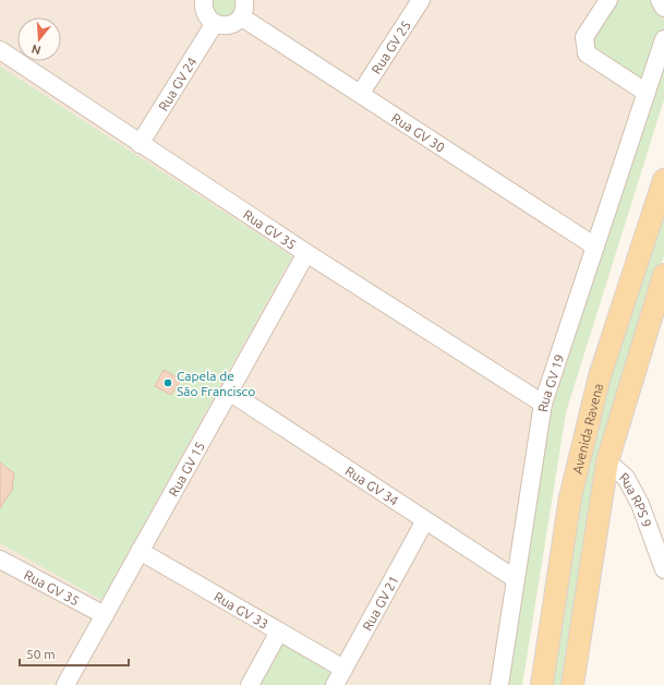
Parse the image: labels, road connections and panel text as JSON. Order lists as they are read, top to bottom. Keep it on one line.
{"streets":{"main road":["Avenida Ravena"],"street":["Rua GV 25","Rua GV 24","Rua GV 30","Rua GV 35","Rua GV 19","Rua GV 15","Rua GV 34","Rua RPS 9","Rua GV 21","Rua GV 33"]},"crossings":[["Rua GV 25","Rua GV 30"],["Rua GV 24","Rua GV 35"],["Rua GV 30","Rua GV 19"],["Rua GV 35","Rua GV 19"],["Rua GV 35","Rua GV 15"],["Rua GV 19","Rua GV 34"],["Rua GV 15","Rua GV 34"],["Rua GV 15","Rua GV 33"],["Rua GV 34","Rua GV 21"],["Rua GV 21","Rua GV 33"]],"places":["Capela de São Francisco"],"scale_bar":"50 m","north":"bottom"}
